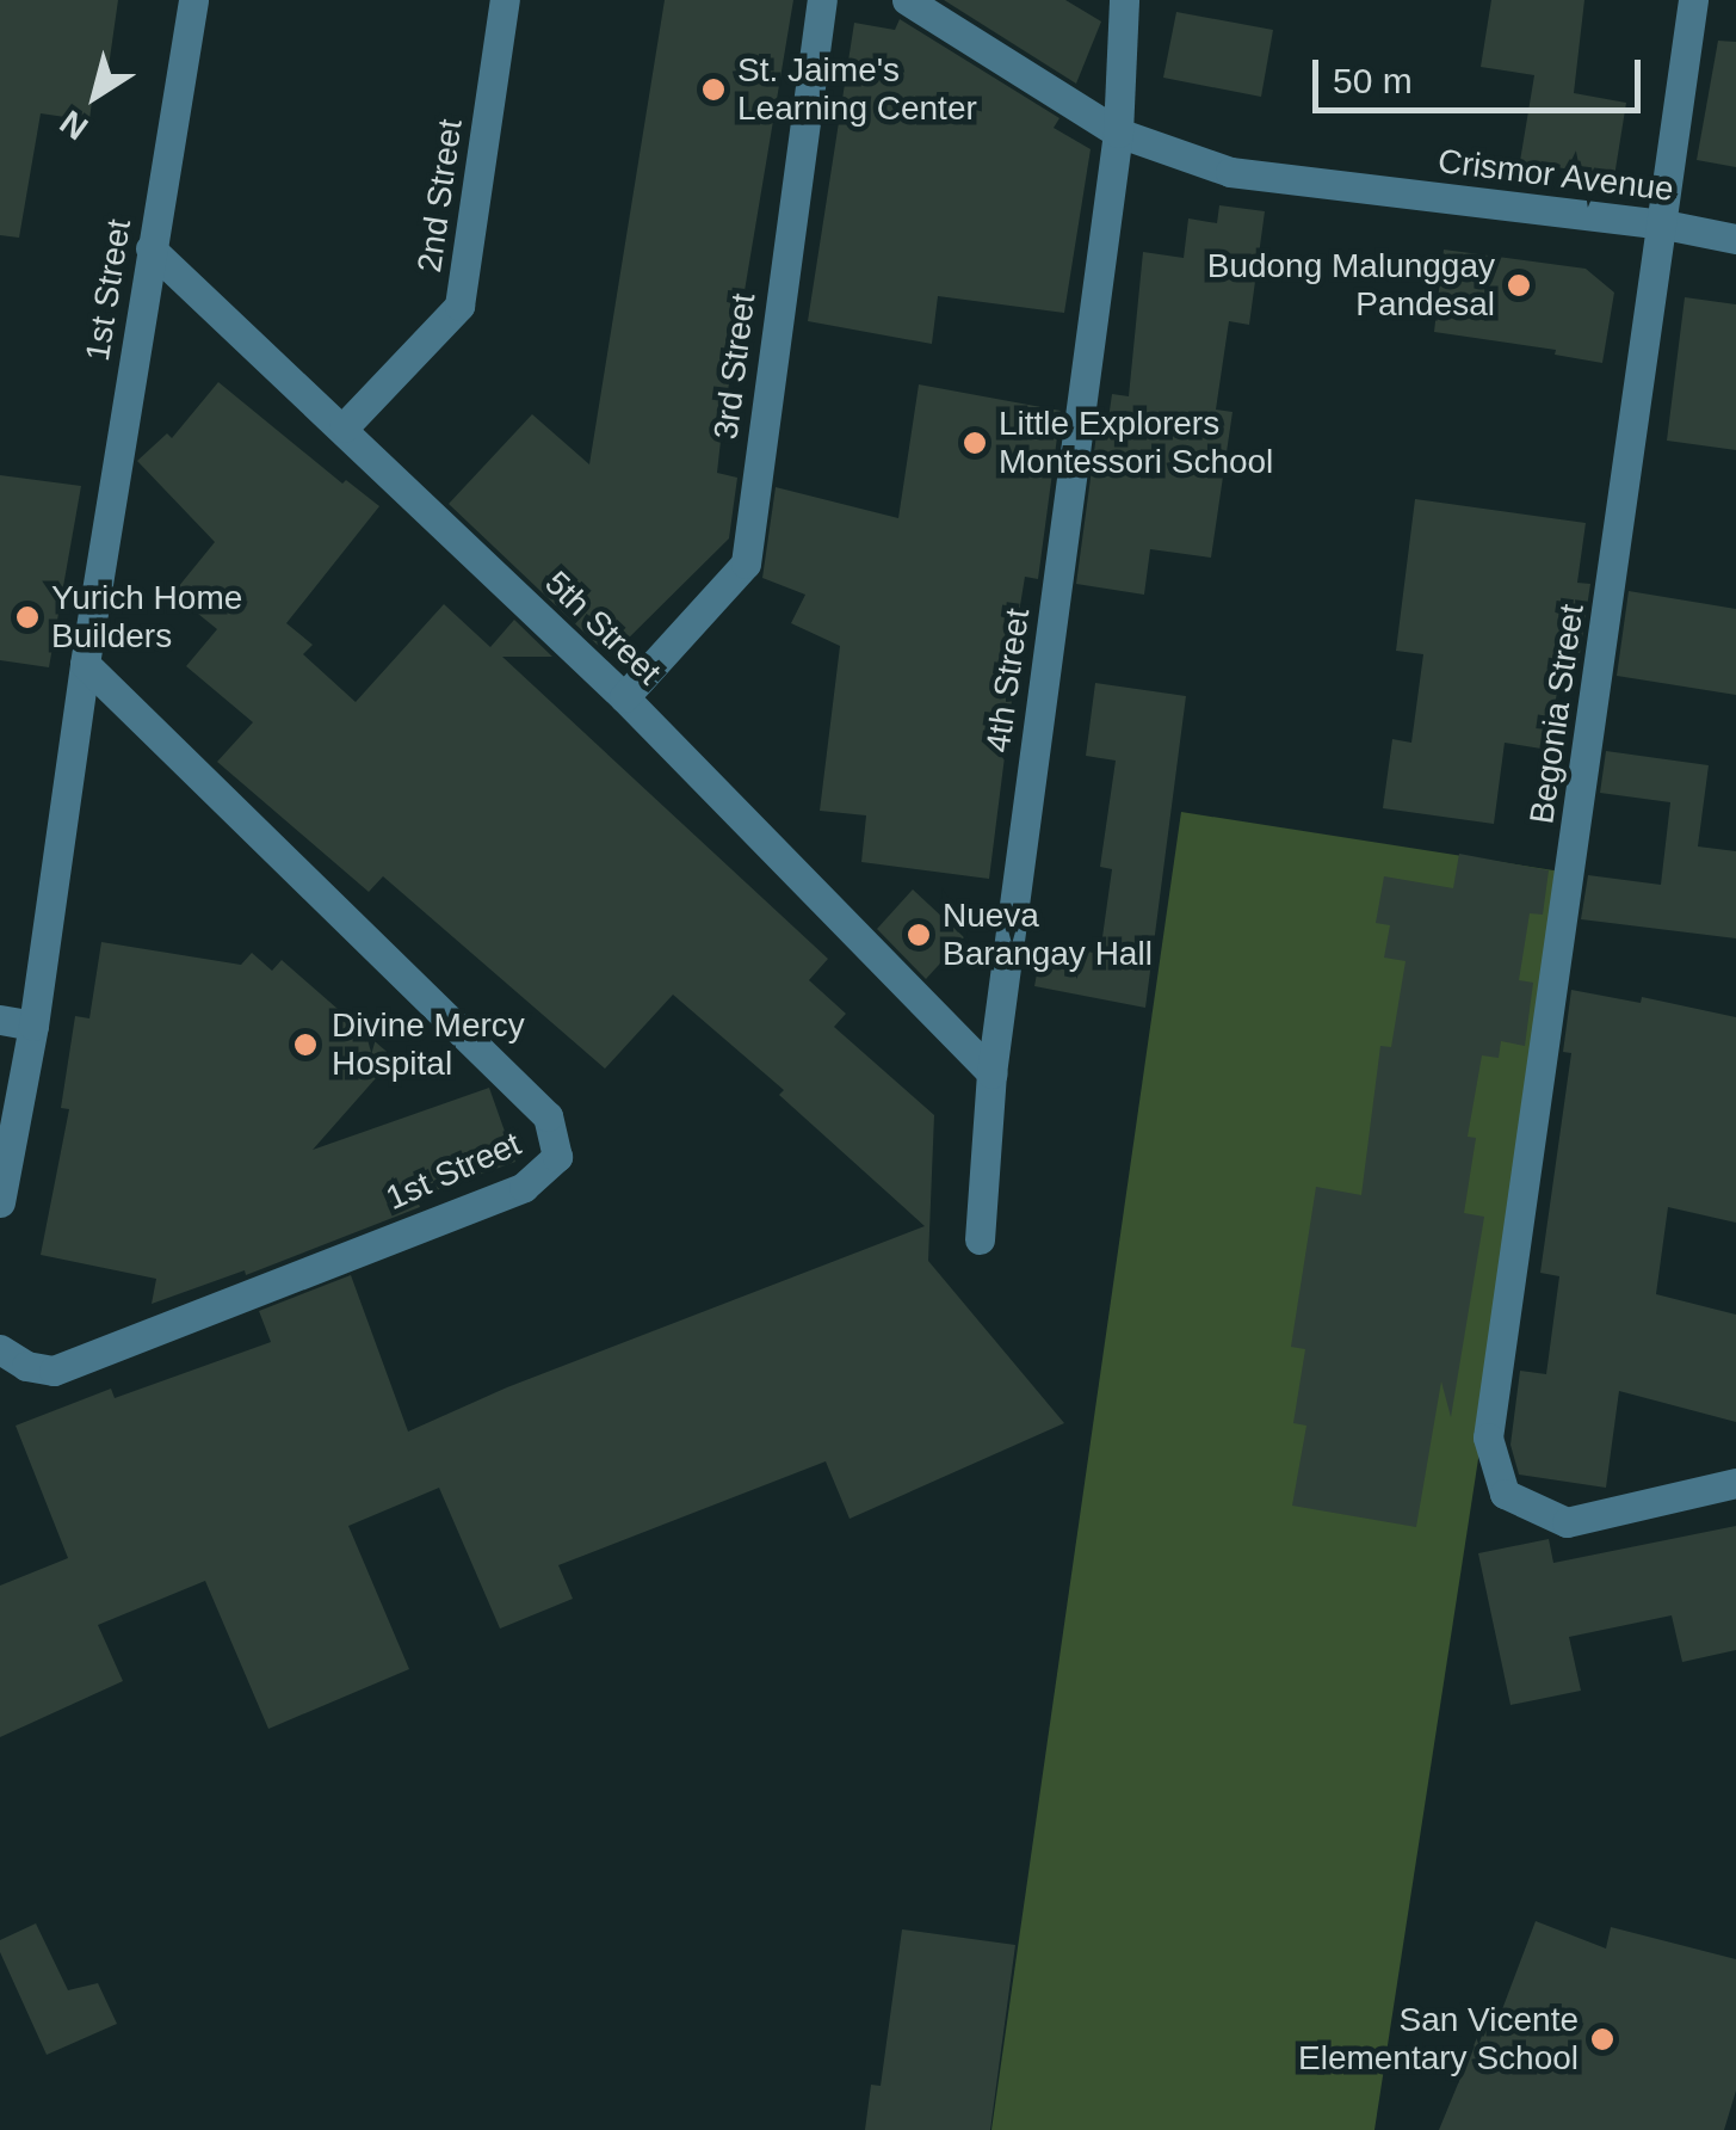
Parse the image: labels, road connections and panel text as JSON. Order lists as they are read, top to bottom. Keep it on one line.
{"streets":{"street":["Crismor Avenue","2nd Street","1st Street","3rd Street","5th Street","4th Street","Begonia Street"]},"crossings":[["Crismor Avenue","4th Street"],["Crismor Avenue","Begonia Street"],["2nd Street","5th Street"],["1st Street","5th Street"],["3rd Street","5th Street"],["5th Street","4th Street"]],"places":["St. Jaime's Learning Center","Budong Malunggay Pandesal","Little Explorers Montessori School","Yurich Home Builders","Nueva Barangay Hall","Divine Mercy Hospital","San Vicente Elementary School"],"scale_bar":"50 m","north":"bottom left"}
